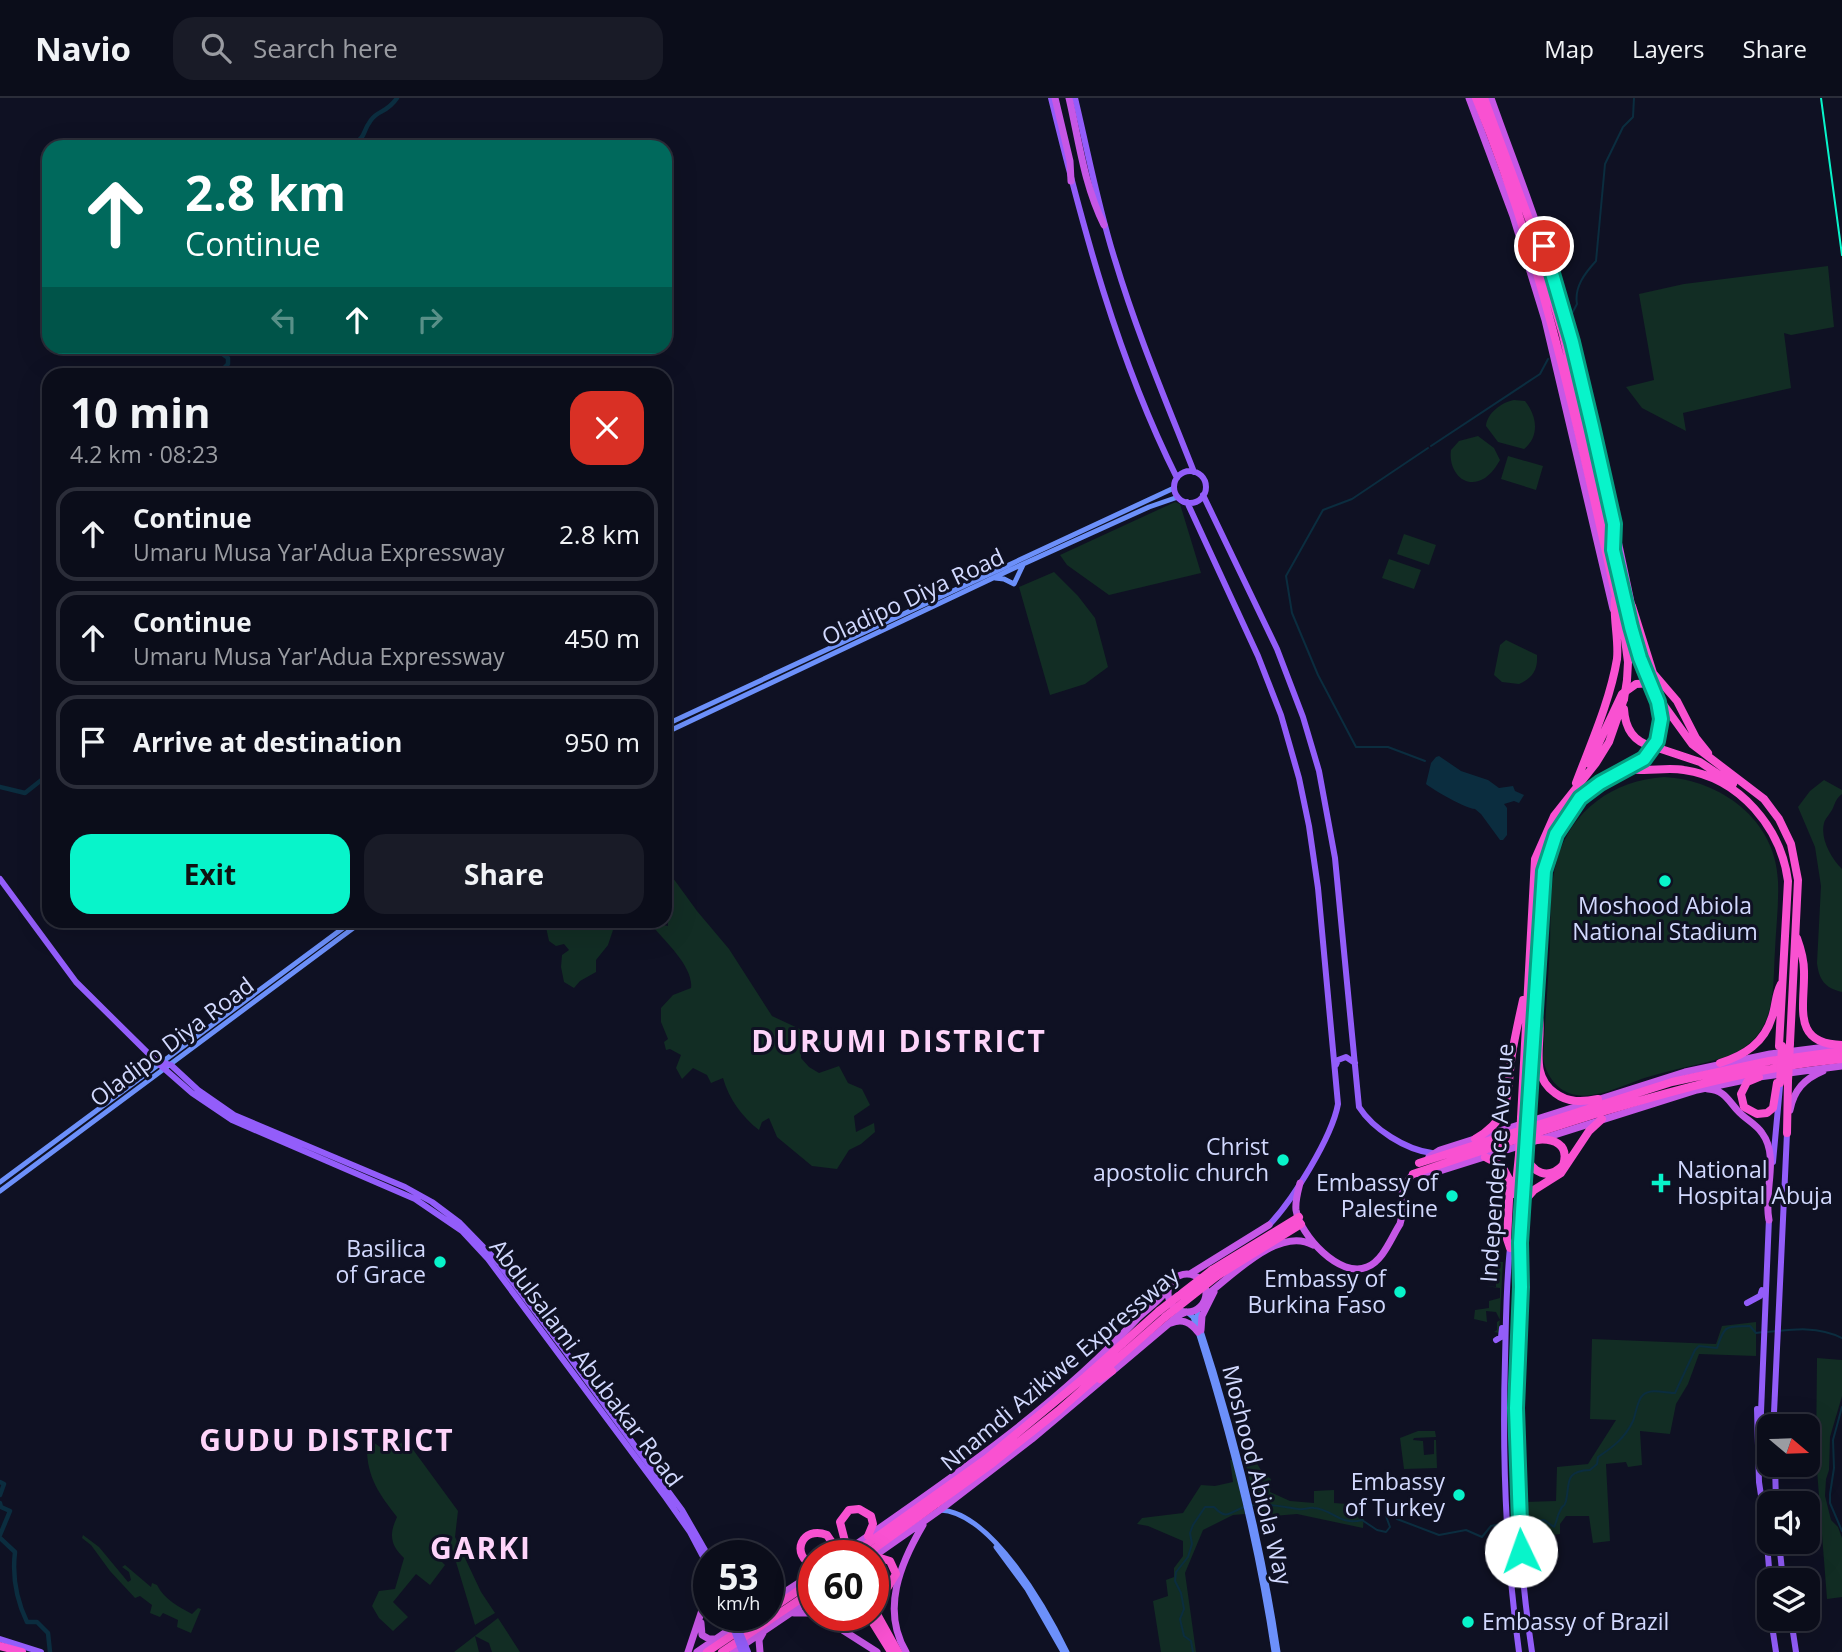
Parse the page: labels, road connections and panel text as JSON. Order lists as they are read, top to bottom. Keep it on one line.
{"streets":{"highway":["Independence Avenue","Nnamdi Azikiwe Expressway"],"main road":["Oladipo Diya Road","Abdulsalami Abubakar Road","Moshood Abiola Way"]},"crossings":[["Oladipo Diya Road","Abdulsalami Abubakar Road"],["Nnamdi Azikiwe Expressway","Moshood Abiola Way"]],"districts":["DURUMI DISTRICT","GUDU DISTRICT","GARKI"],"places":{"other":["Moshood Abiola National Stadium","Christ apostolic church","Embassy of Palestine","Basilica of Grace","Embassy of Burkina Faso","Embassy of Turkey","Embassy of Brazil"],"health":["National Hospital Abuja"]},"north":"right","page":{"header":"Navio","search":"Search here","nav":["Map","Layers","Share"],"turn":["2.8 km","Continue"],"heading":["10 min","4.2 km · 08:23"],"list":[{"name":"Continue","note":"Umaru Musa Yar'Adua Expressway","value":"2.8 km"},{"name":"Continue","note":"Umaru Musa Yar'Adua Expressway","value":"450 m"},{"name":"Arrive at destination","value":"950 m"}],"buttons":["Exit","Share"],"speed":"53 km/h","limit":"60"}}
